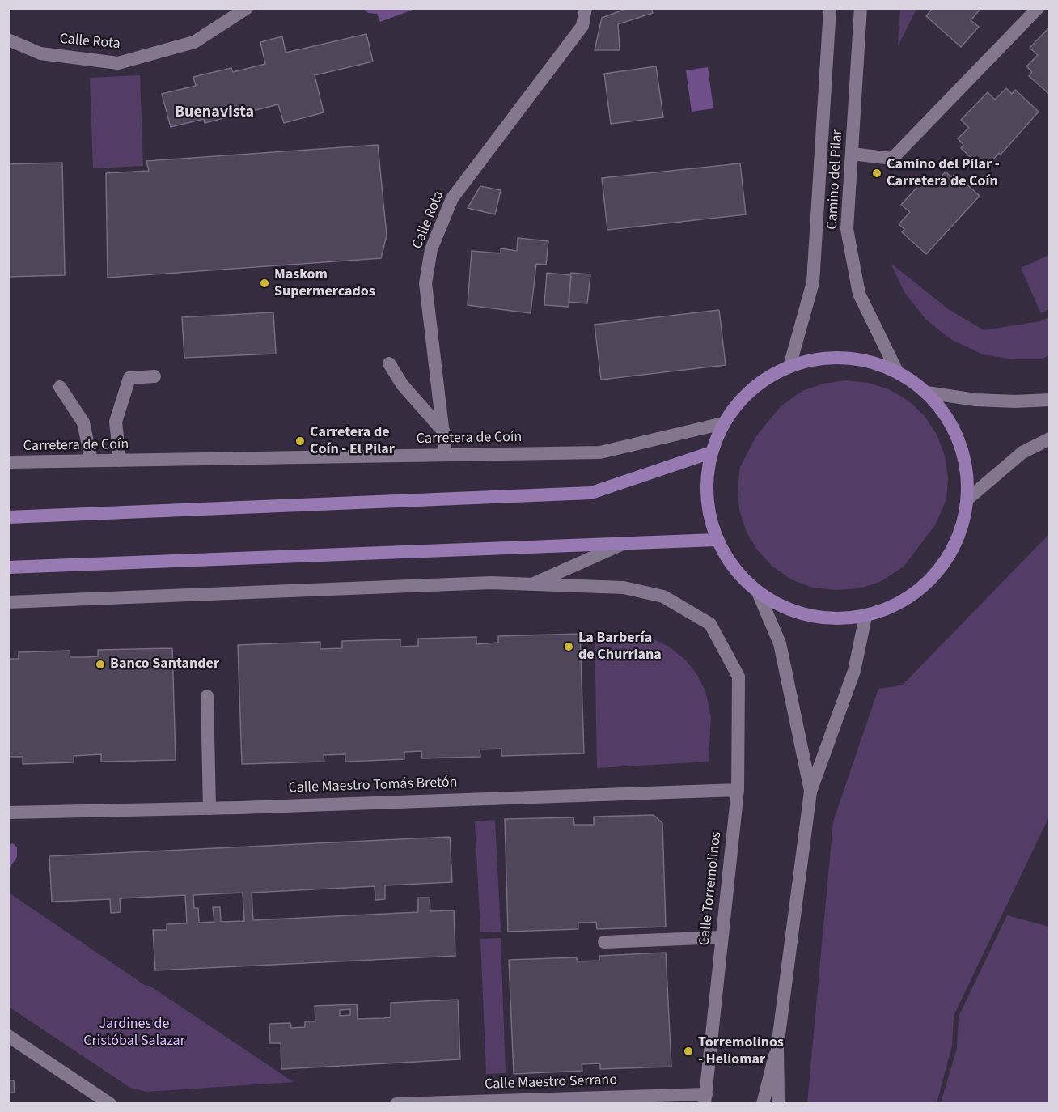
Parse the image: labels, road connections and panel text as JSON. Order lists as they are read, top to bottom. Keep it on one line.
{"streets":{"street":["Calle Rota","Camino del Pilar","Carretera de Coín","Calle Maestro Tomás Bretón","Calle Torremolinos","Calle Maestro Serrano"]},"crossings":[["Calle Rota","Carretera de Coín"],["Calle Maestro Tomás Bretón","Calle Torremolinos"],["Calle Torremolinos","Calle Maestro Serrano"]],"districts":["Buenavista"],"parks":["Jardines de Cristóbal Salazar"],"places":["Camino del Pilar - Carretera de Coín","Maskom Supermercados","Carretera de Coín - El Pilar","La Barbería de Churriana","Banco Santander","Torremolinos - Heliomar"]}
